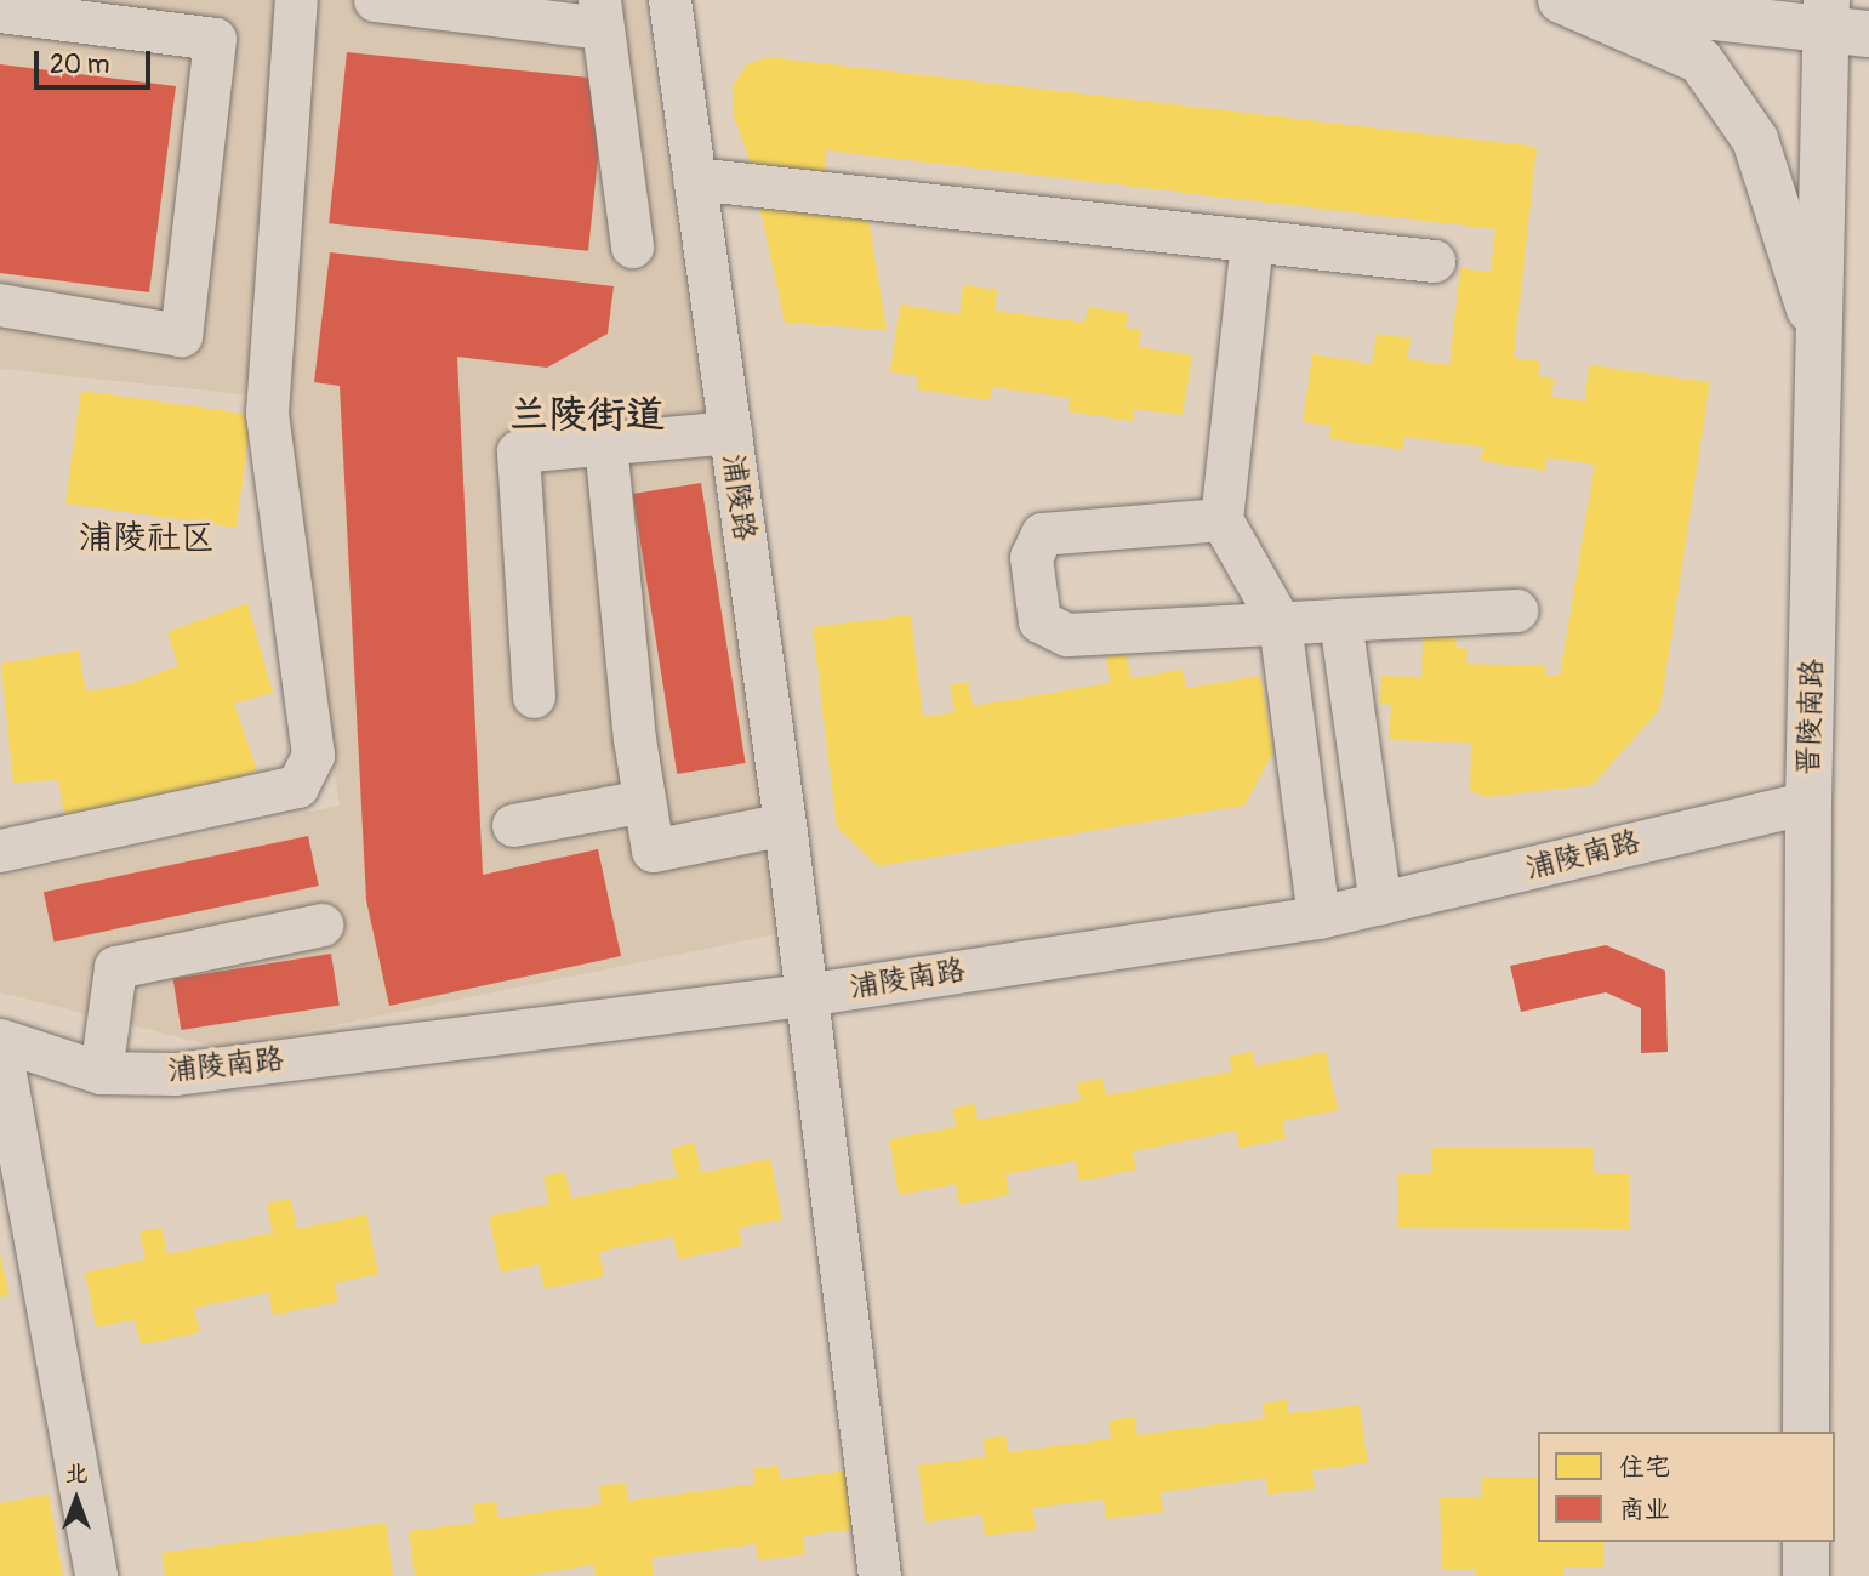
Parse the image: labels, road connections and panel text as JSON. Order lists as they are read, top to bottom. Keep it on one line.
{"streets":{"main road":["晋陵南路"],"street":["浦陵路","浦陵南路"]},"crossings":[["浦陵路","浦陵南路"],["晋陵南路","浦陵南路"]],"districts":["兰陵街道","浦陵社区"],"legend":["住宅","商业"],"scale_bar":"20 m","north":"top"}
